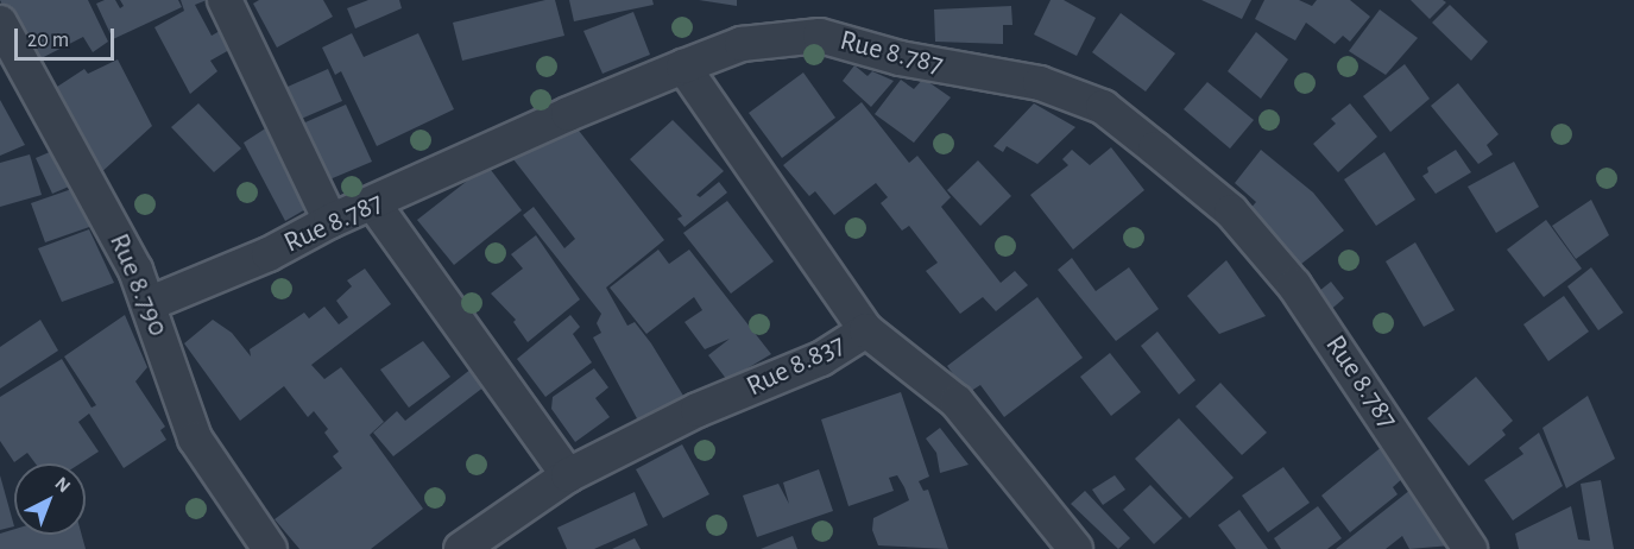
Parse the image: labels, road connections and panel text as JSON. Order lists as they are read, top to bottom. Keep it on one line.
{"streets":{"street":["Rue 8.787","Rue 8.790","Rue 8.837"]},"crossings":[["Rue 8.787","Rue 8.790"]],"scale_bar":"20 m","north":"top right"}
